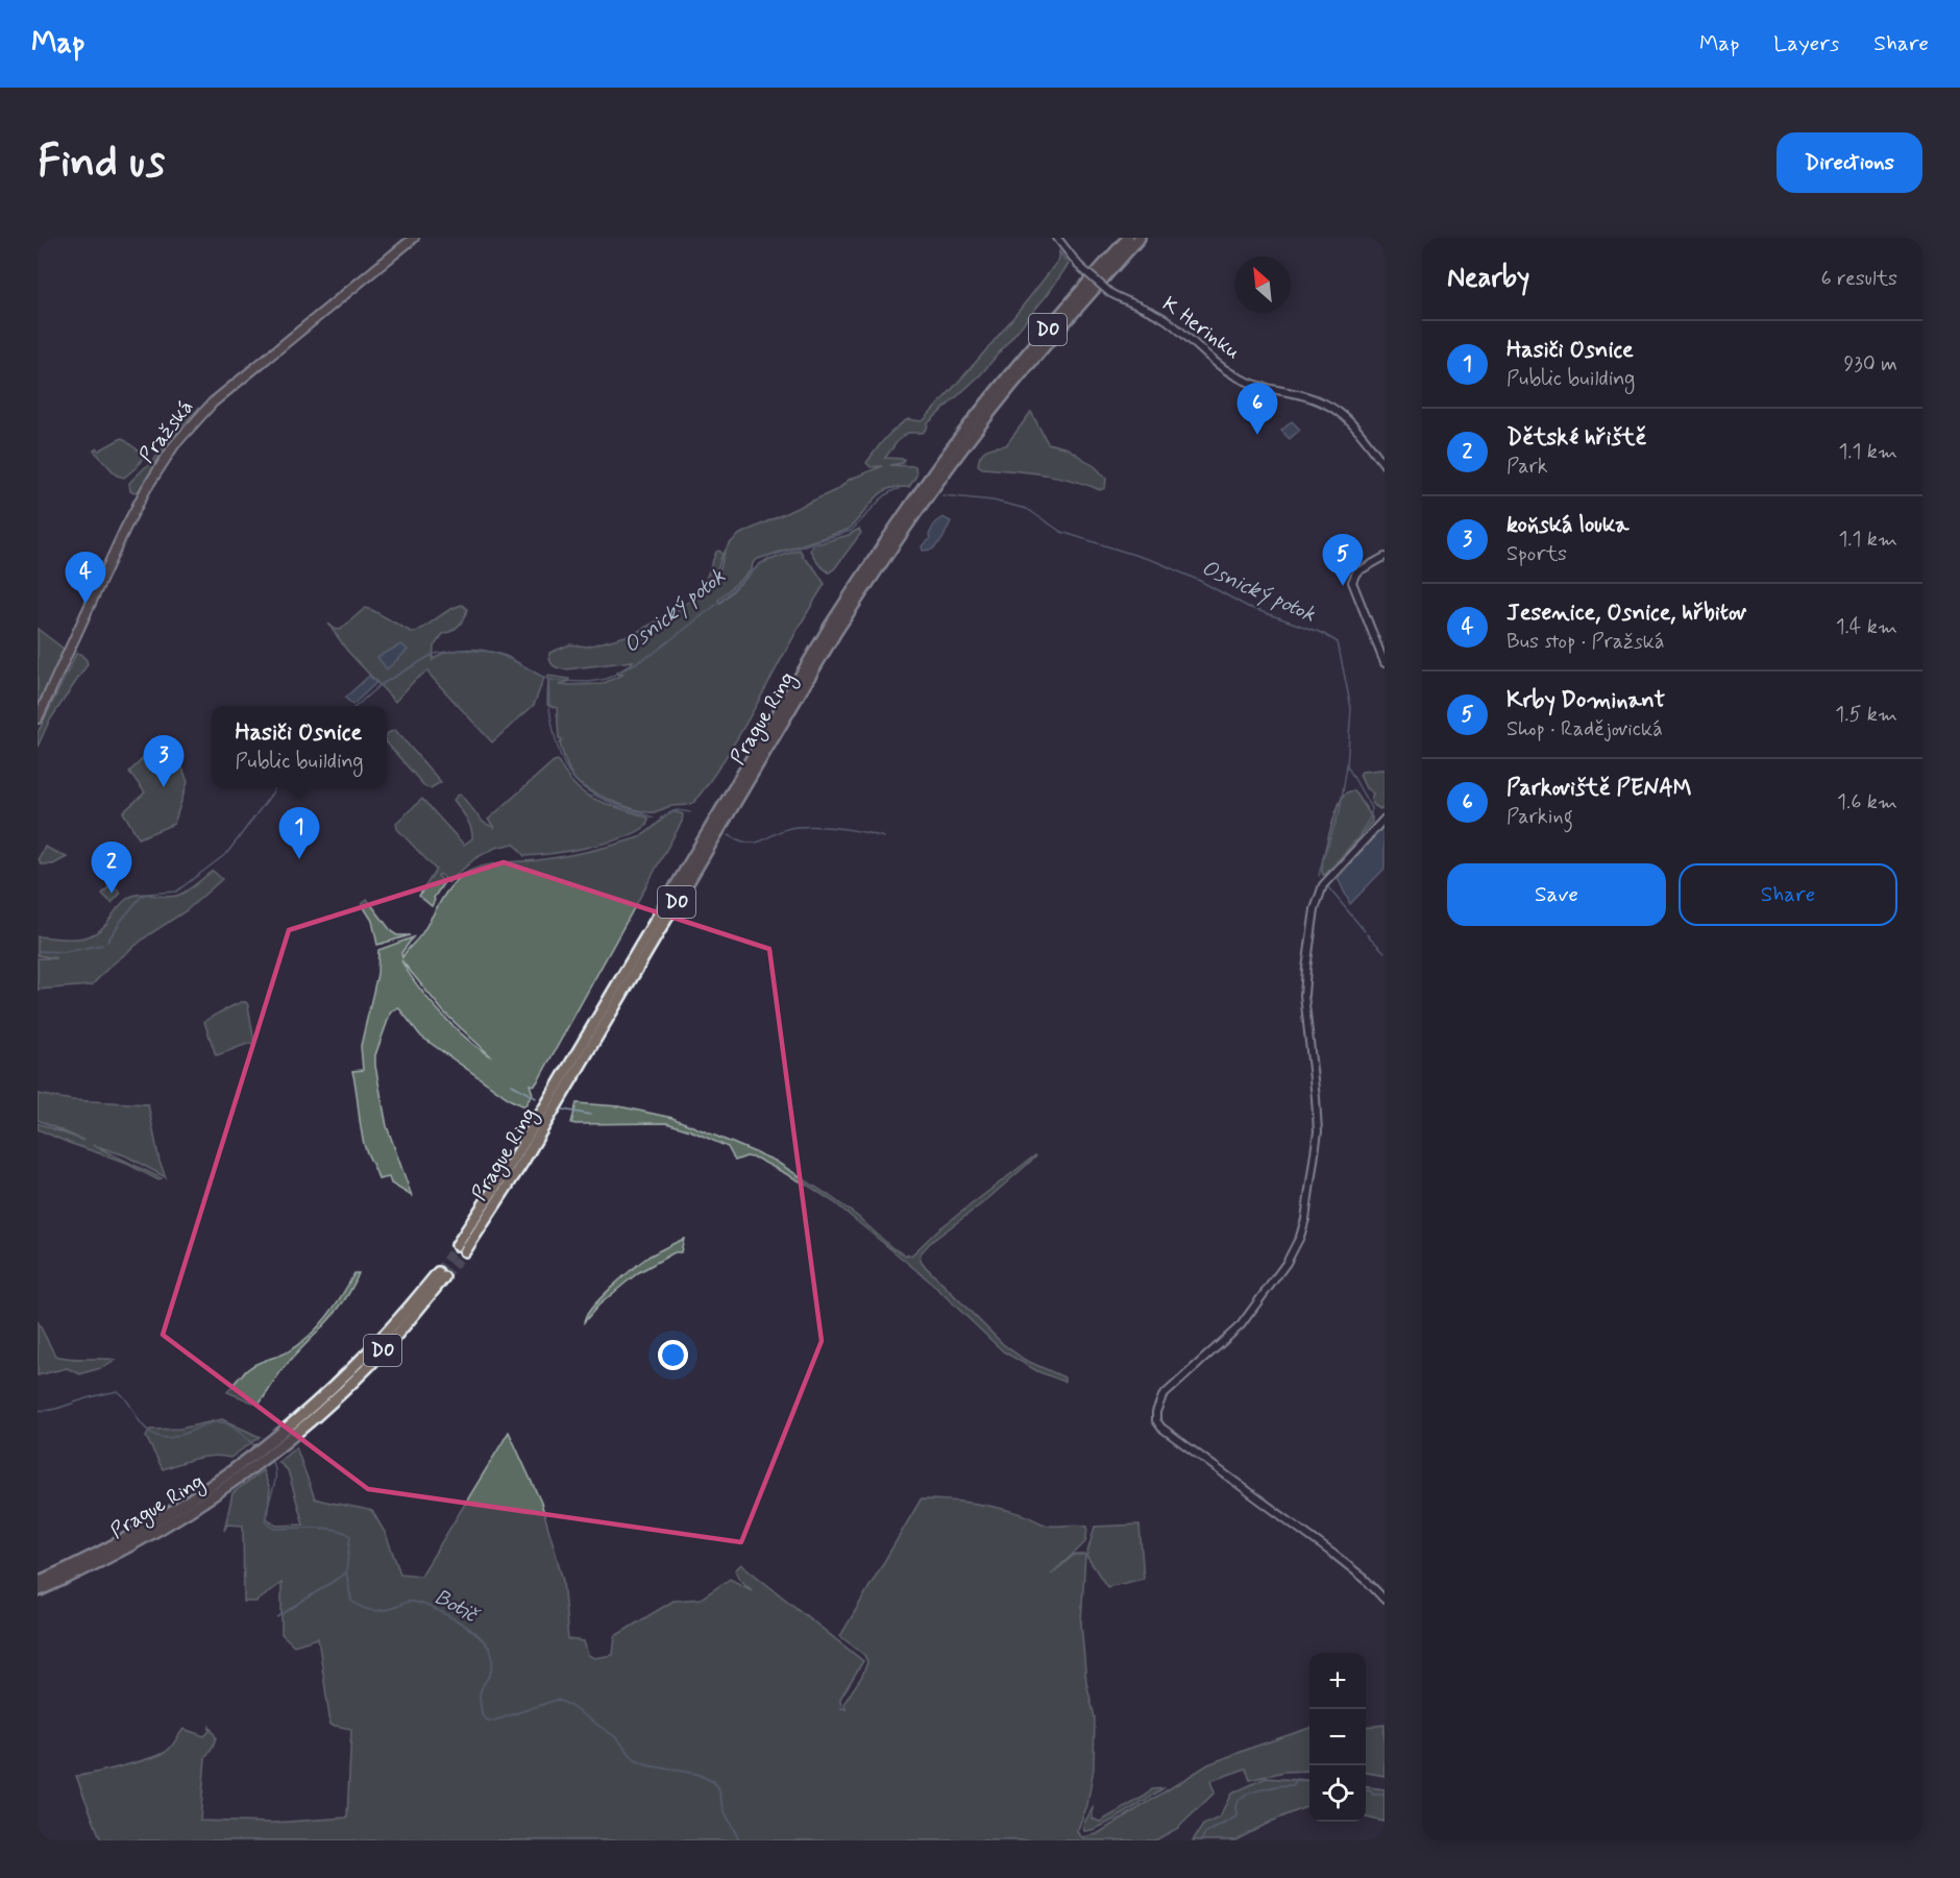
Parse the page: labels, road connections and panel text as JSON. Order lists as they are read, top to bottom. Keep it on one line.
{"streets":{"highway":["D0","Prague Ring"],"main road":["Pražská"],"street":["K Herinku"]},"water":["Osnický potok","Botič"],"north":"top left","page":{"header":"Map","nav":["Map","Layers","Share"],"buttons":["Directions",["Save","Share"]],"title":"Find us","heading":["Nearby","6 results"],"list":[{"mark":"1","name":"Hasiči Osnice","note":"Public building","value":"930 m"},{"mark":"2","name":"Dětské hřiště","note":"Park","value":"1.1 km"},{"mark":"3","name":"koňská louka","note":"Sports","value":"1.1 km"},{"mark":"4","name":"Jesenice, Osnice, hřbitov","note":"Bus stop · Pražská","value":"1.4 km"},{"mark":"5","name":"Krby Dominant","note":"Shop · Radějovická","value":"1.5 km"},{"mark":"6","name":"Parkoviště PENAM","note":"Parking","value":"1.6 km"}],"pins":["6","5","4","3","1","2"],"popup":["Hasiči Osnice","Public building"],"map_buttons":["+","−"]}}
